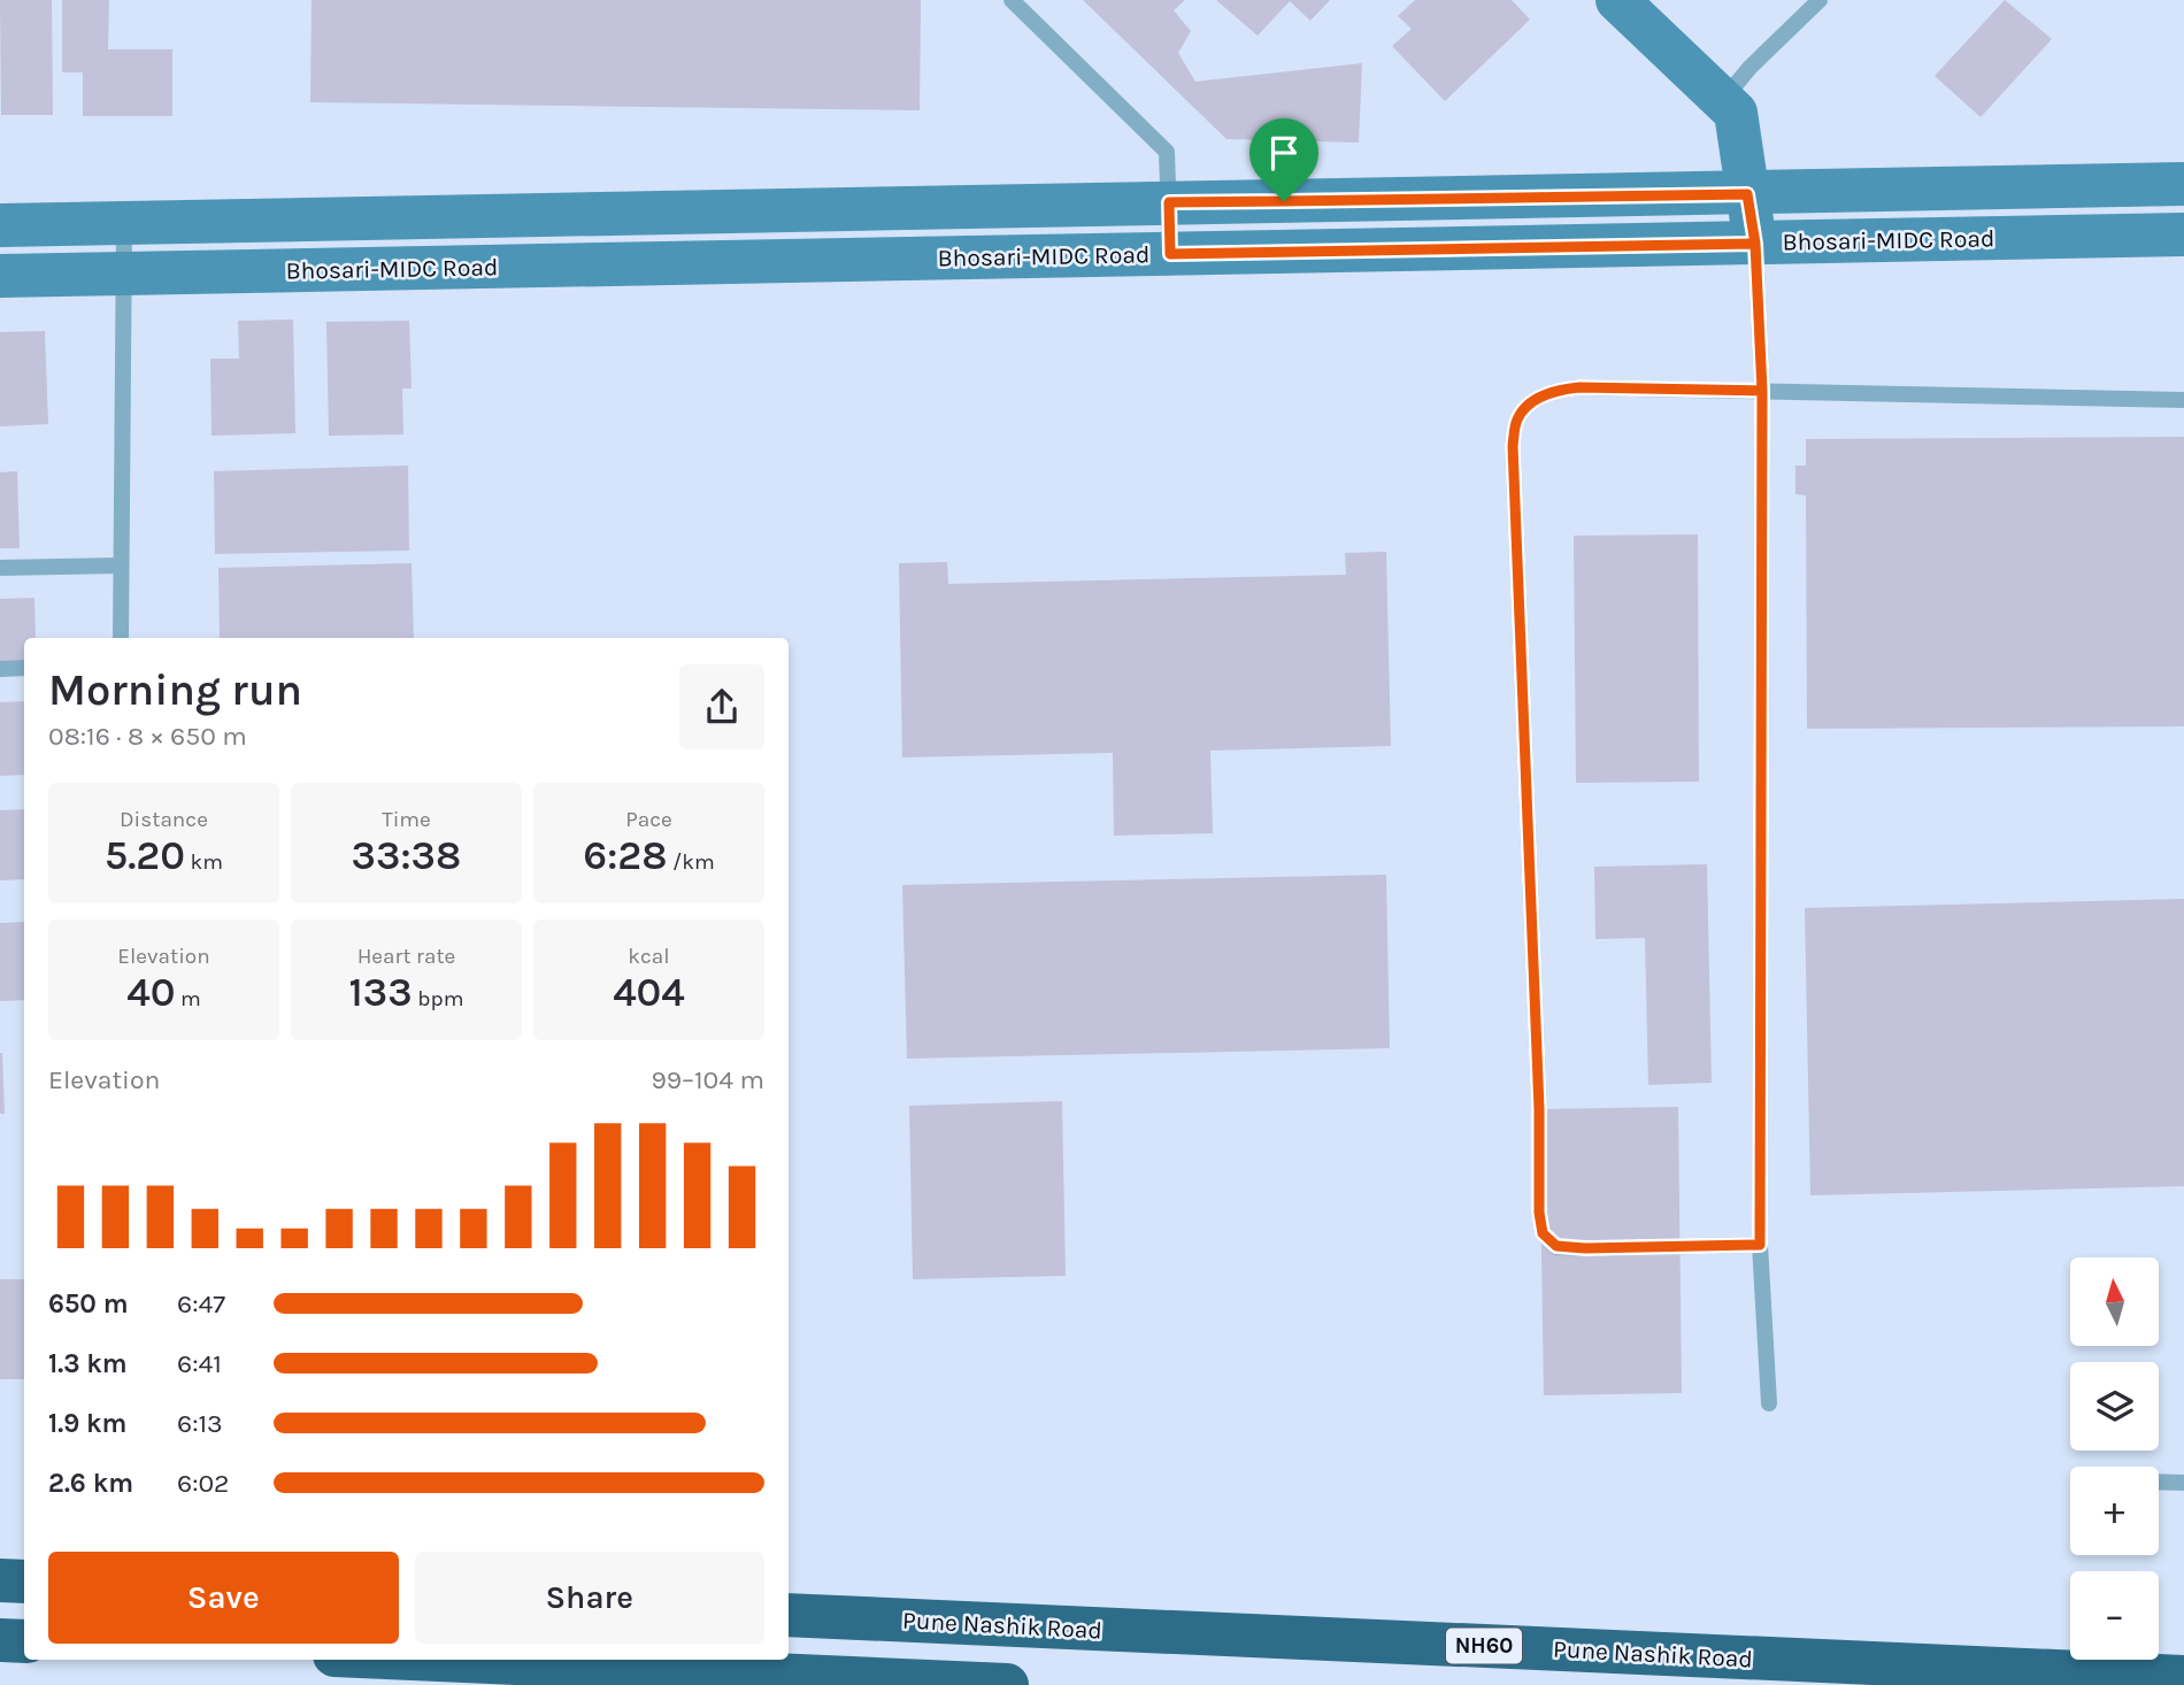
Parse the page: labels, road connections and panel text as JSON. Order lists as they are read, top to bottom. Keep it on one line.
{"streets":{"highway":["Pune Nashik Road","NH60"],"street":["Bhosari-MIDC Road"]},"north":"top","page":{"heading":["Morning run","08:16 · 8 × 650 m"],"stats":[["Distance","5.20 km"],["Time","33:38"],["Pace","6:28 /km"],["Elevation","40 m"],["Heart rate","133 bpm"],["kcal","404"]],"chart":["Elevation","99–104 m"],"map_buttons":["+","−"],"list":[{"name":"650 m","note":"6:47"},{"name":"1.3 km","note":"6:41"},{"name":"1.9 km","note":"6:13"},{"name":"2.6 km","note":"6:02"}],"buttons":["Save","Share"]}}
